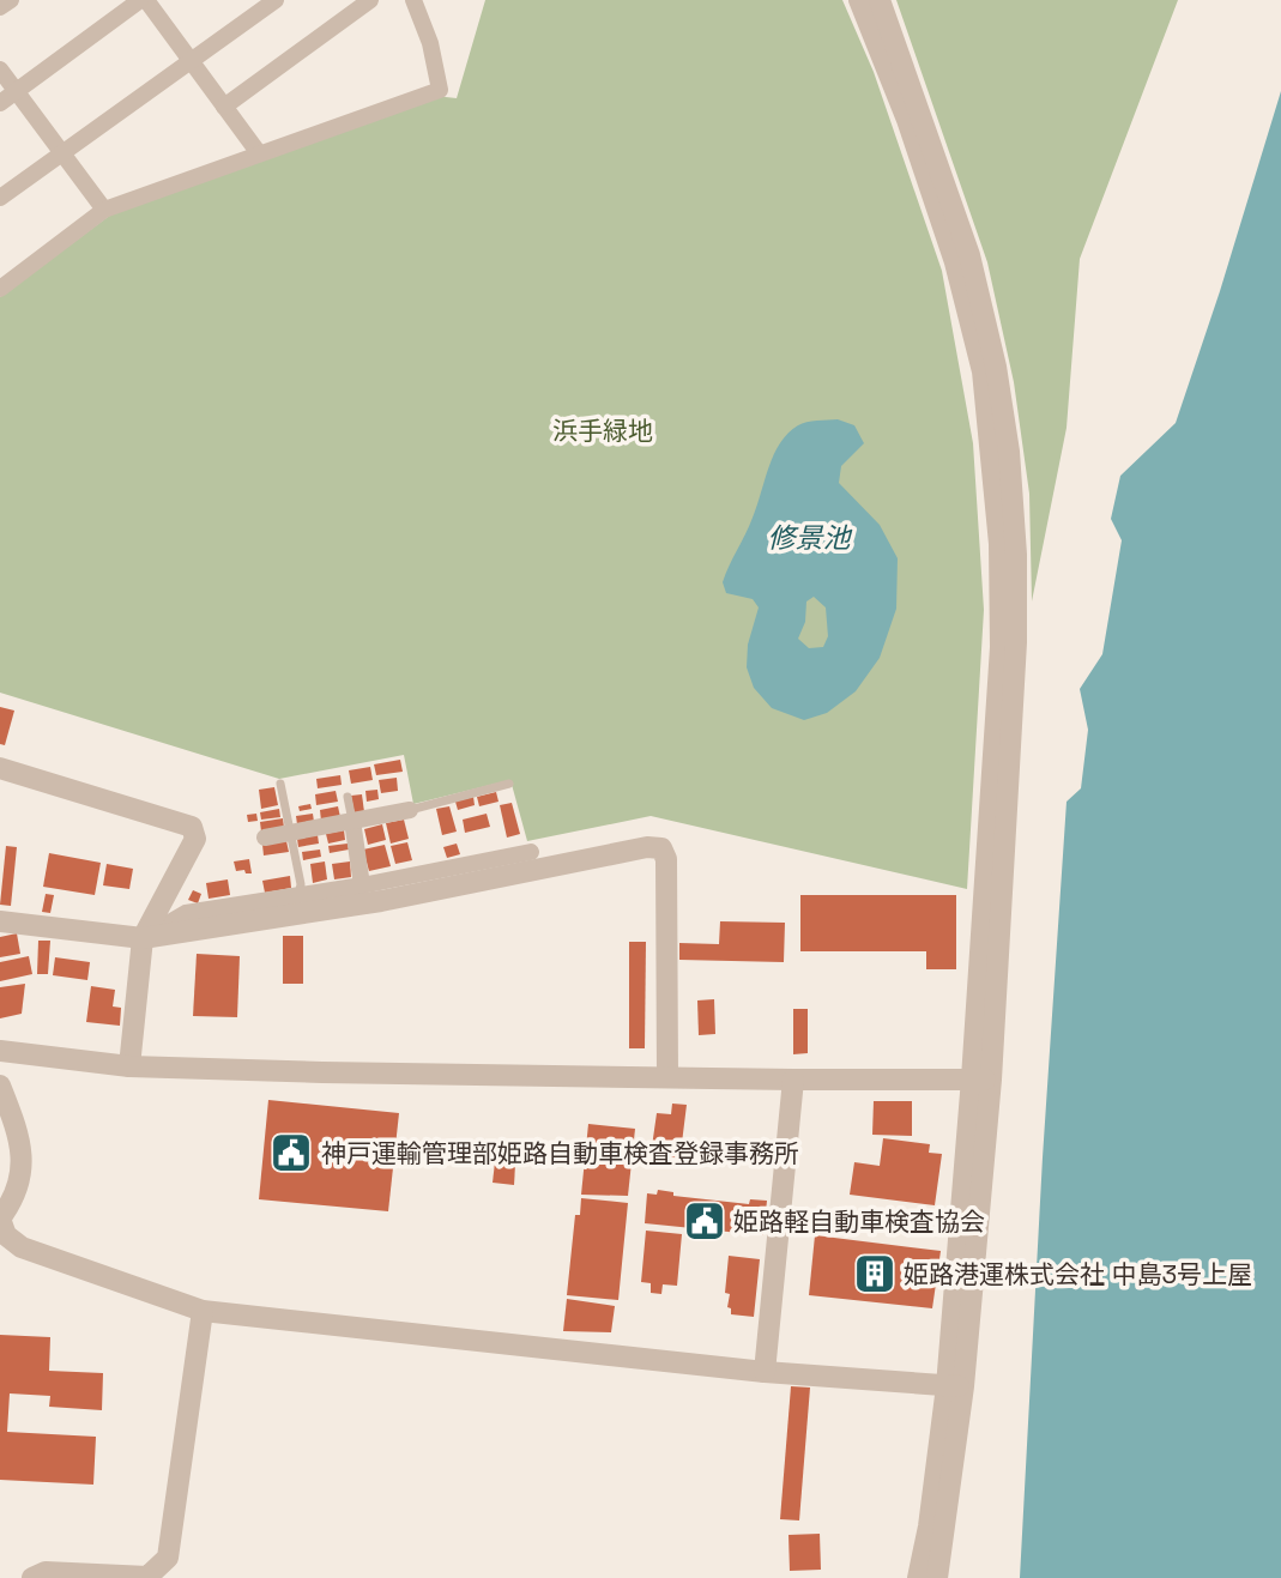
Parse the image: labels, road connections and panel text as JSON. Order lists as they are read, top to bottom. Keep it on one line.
{"water":["修景池"],"parks":["浜手緑地"],"places":{"public building":["神戸運輸管理部姫路自動車検査登録事務所","姫路軽自動車検査協会"],"building":["姫路港運株式会社 中島3号上屋"]}}
